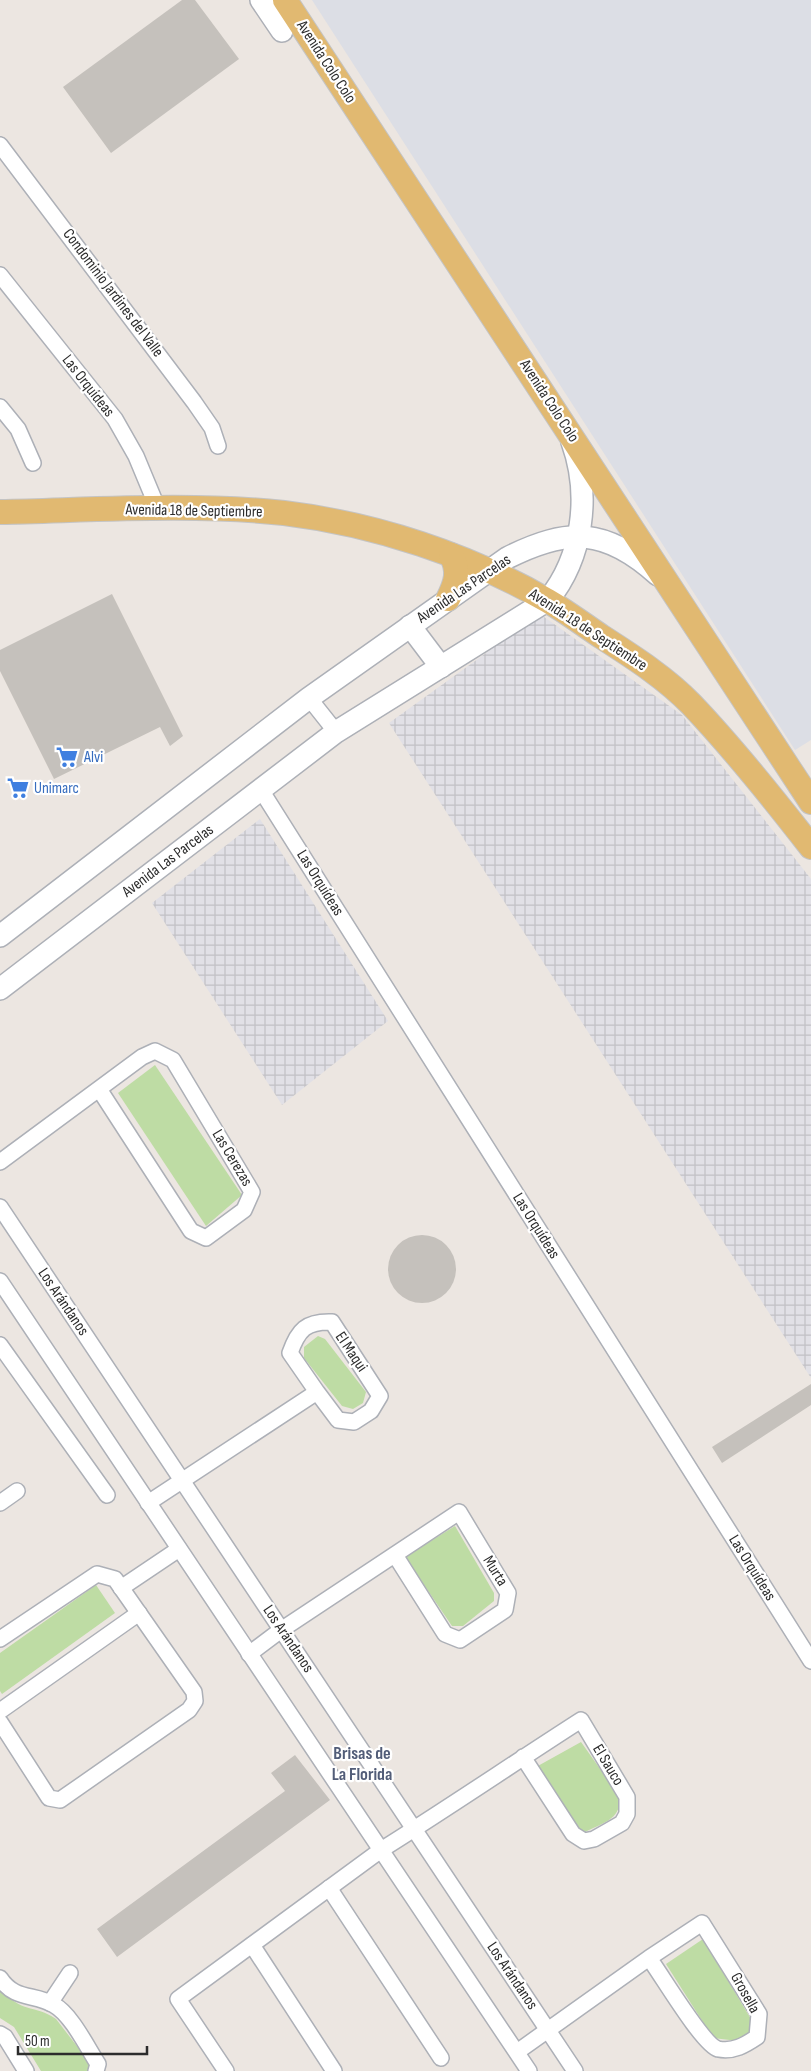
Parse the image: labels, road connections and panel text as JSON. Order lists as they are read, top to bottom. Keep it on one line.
{"streets":{"main road":["Avenida Colo Colo","Avenida 18 de Septiembre","Avenida Las Parcelas"],"street":["Condominio Jardines del Valle","Las Orquídeas","Las Cerezas","Los Arándanos","El Maqui","Murta","El Sauco","Grosella"]},"crossings":[["Avenida Colo Colo","Avenida Las Parcelas"],["Las Orquídeas","Avenida 18 de Septiembre"],["Las Orquídeas","Avenida Las Parcelas"],["Avenida 18 de Septiembre","Avenida Las Parcelas"],["Los Arándanos","Murta"],["Los Arándanos","El Sauco"],["Los Arándanos","Grosella"]],"districts":["Brisas de La Florida"],"places":{"supermarket":["Alvi","Unimarc"]},"scale_bar":"50 m"}
